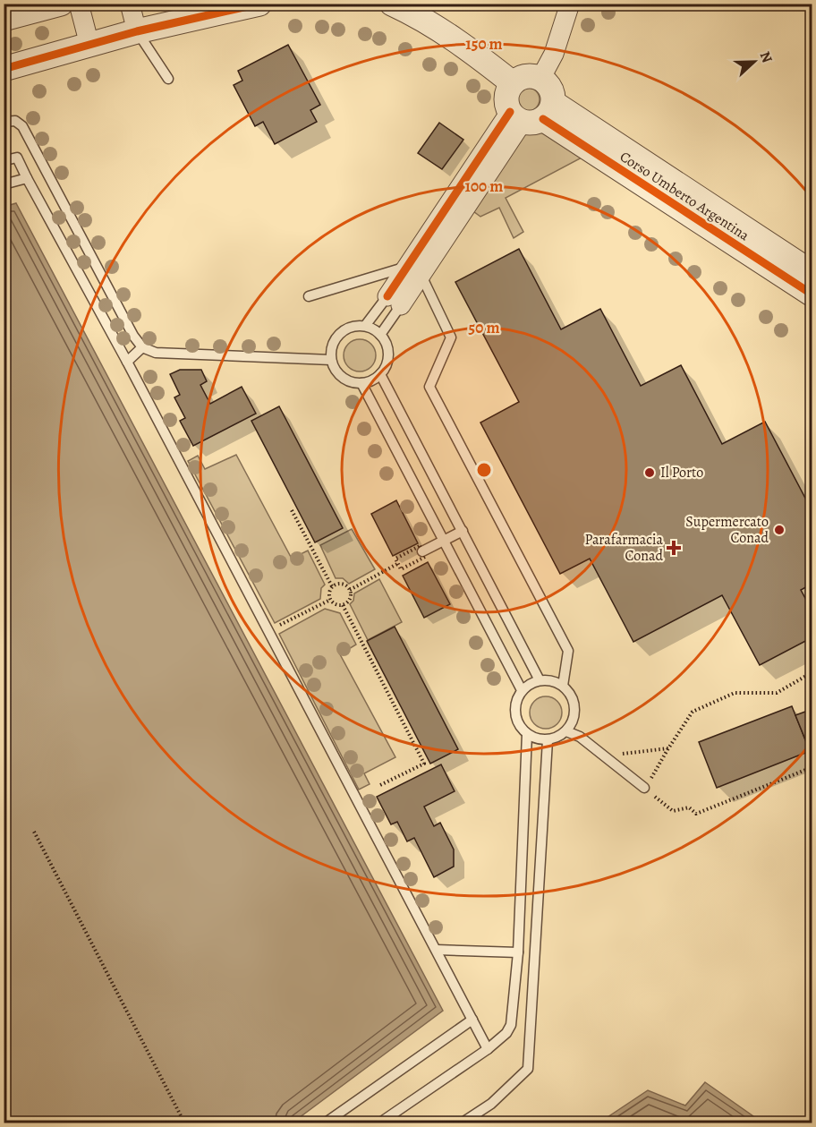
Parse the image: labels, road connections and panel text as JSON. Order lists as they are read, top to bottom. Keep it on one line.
{"streets":{"street":["Corso Umberto Argentina"]},"places":{"other":["Il Porto","Supermercato Conad"],"health":["Parafarmacia Conad"]},"north":"right","rings":["150 m","100 m","50 m"]}
